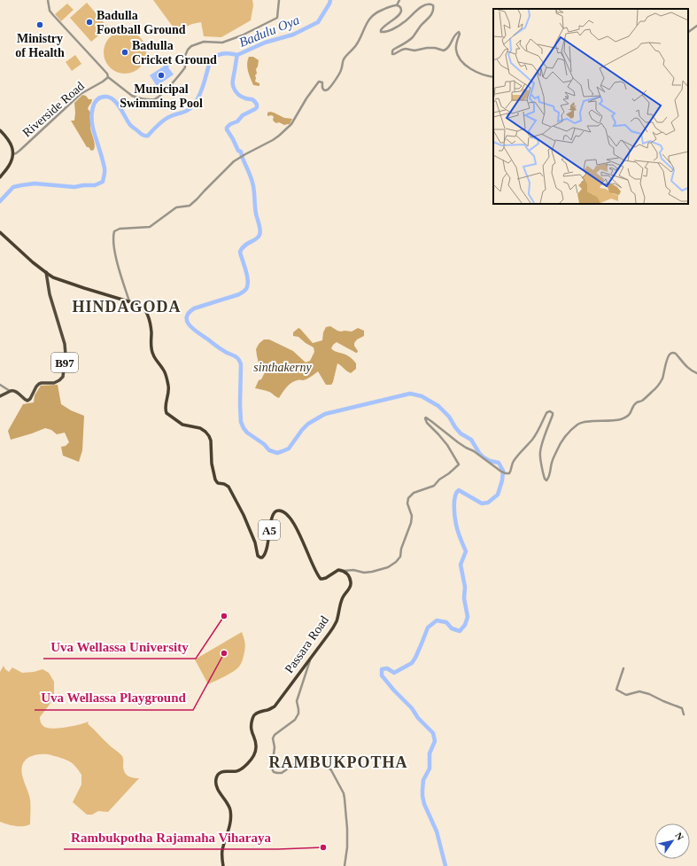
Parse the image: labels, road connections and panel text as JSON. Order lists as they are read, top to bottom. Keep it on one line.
{"streets":{"highway":["A5","Passara Road"],"main road":["B97"],"street":["Riverside Road"]},"crossings":[["B97","A5"],["A5","Passara Road"]],"districts":["HINDAGODA","RAMBUKPOTHA"],"water":["Badulu Oya"],"parks":["sinthakerny"],"places":["Badulla Football Ground","Ministry of Health","Badulla Cricket Ground","Municipal Swimming Pool","Uva Wellassa University","Uva Wellassa Playground","Rambukpotha Rajamaha Viharaya"],"north":"top right"}
